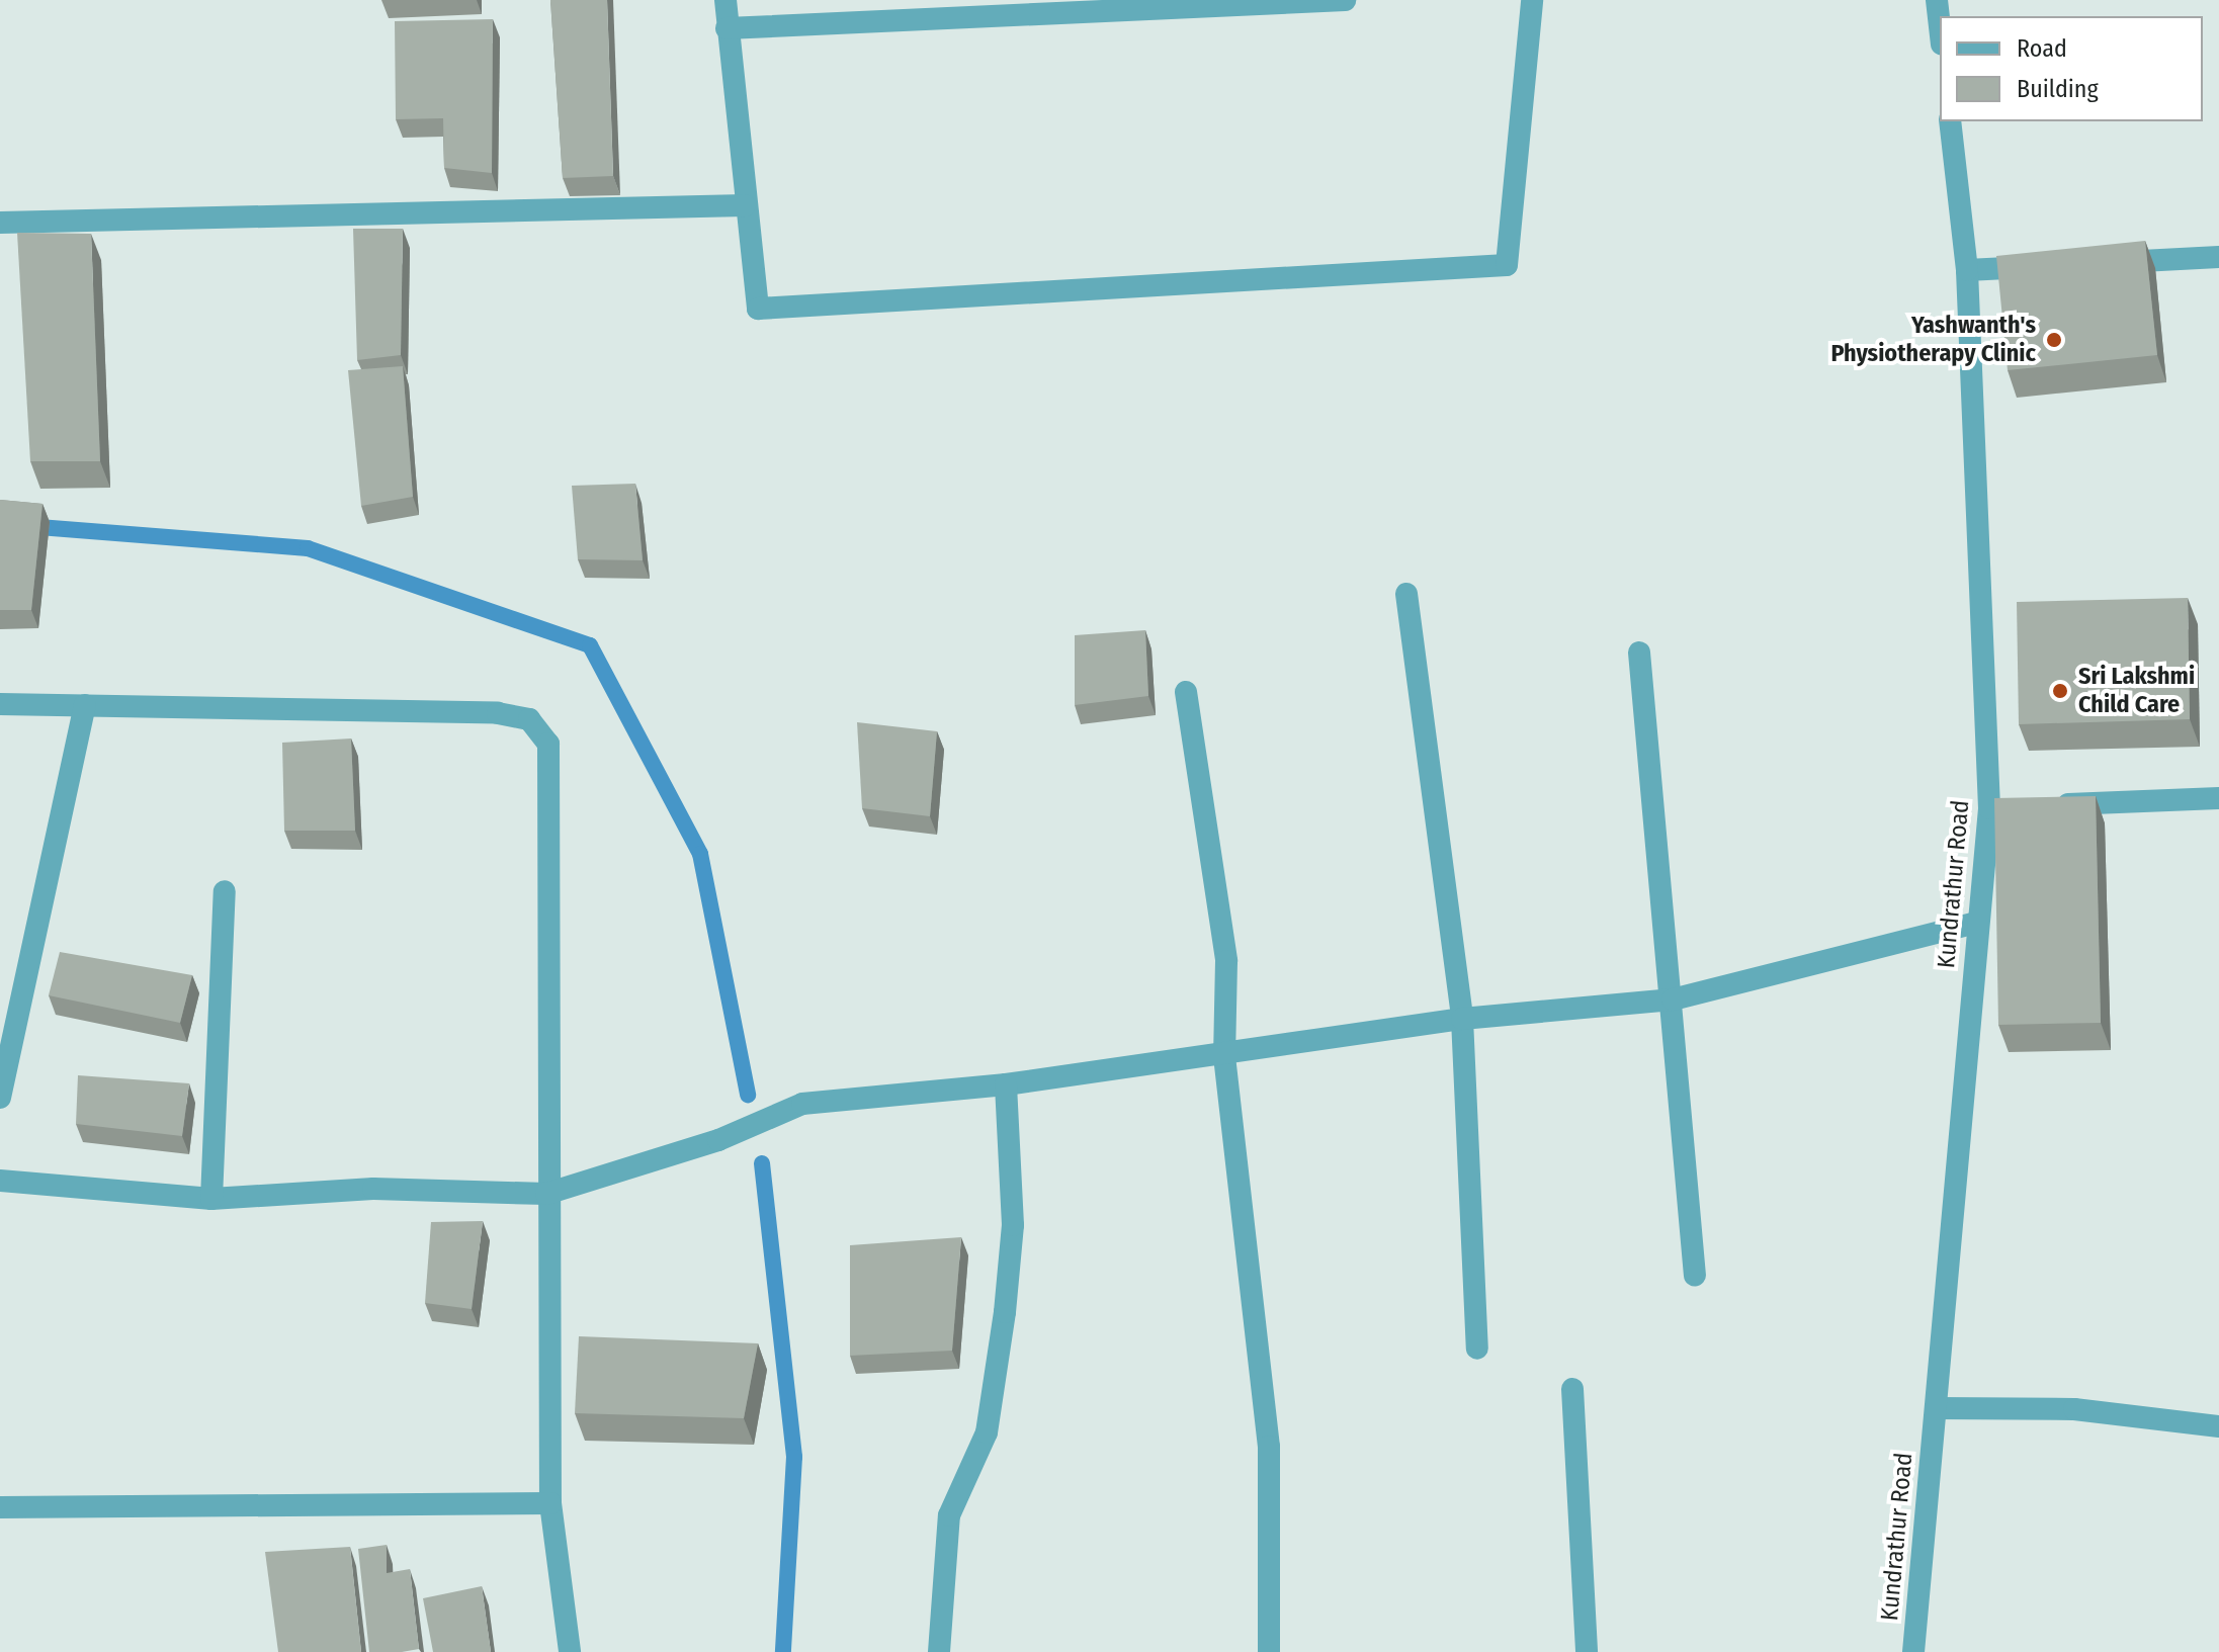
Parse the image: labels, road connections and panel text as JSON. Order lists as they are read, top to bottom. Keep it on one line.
{"streets":{"street":["Kundrathur Road"]},"places":["Yashwanth's Physiotherapy Clinic","Sri Lakshmi Child Care"],"legend":["Road","Building"]}
